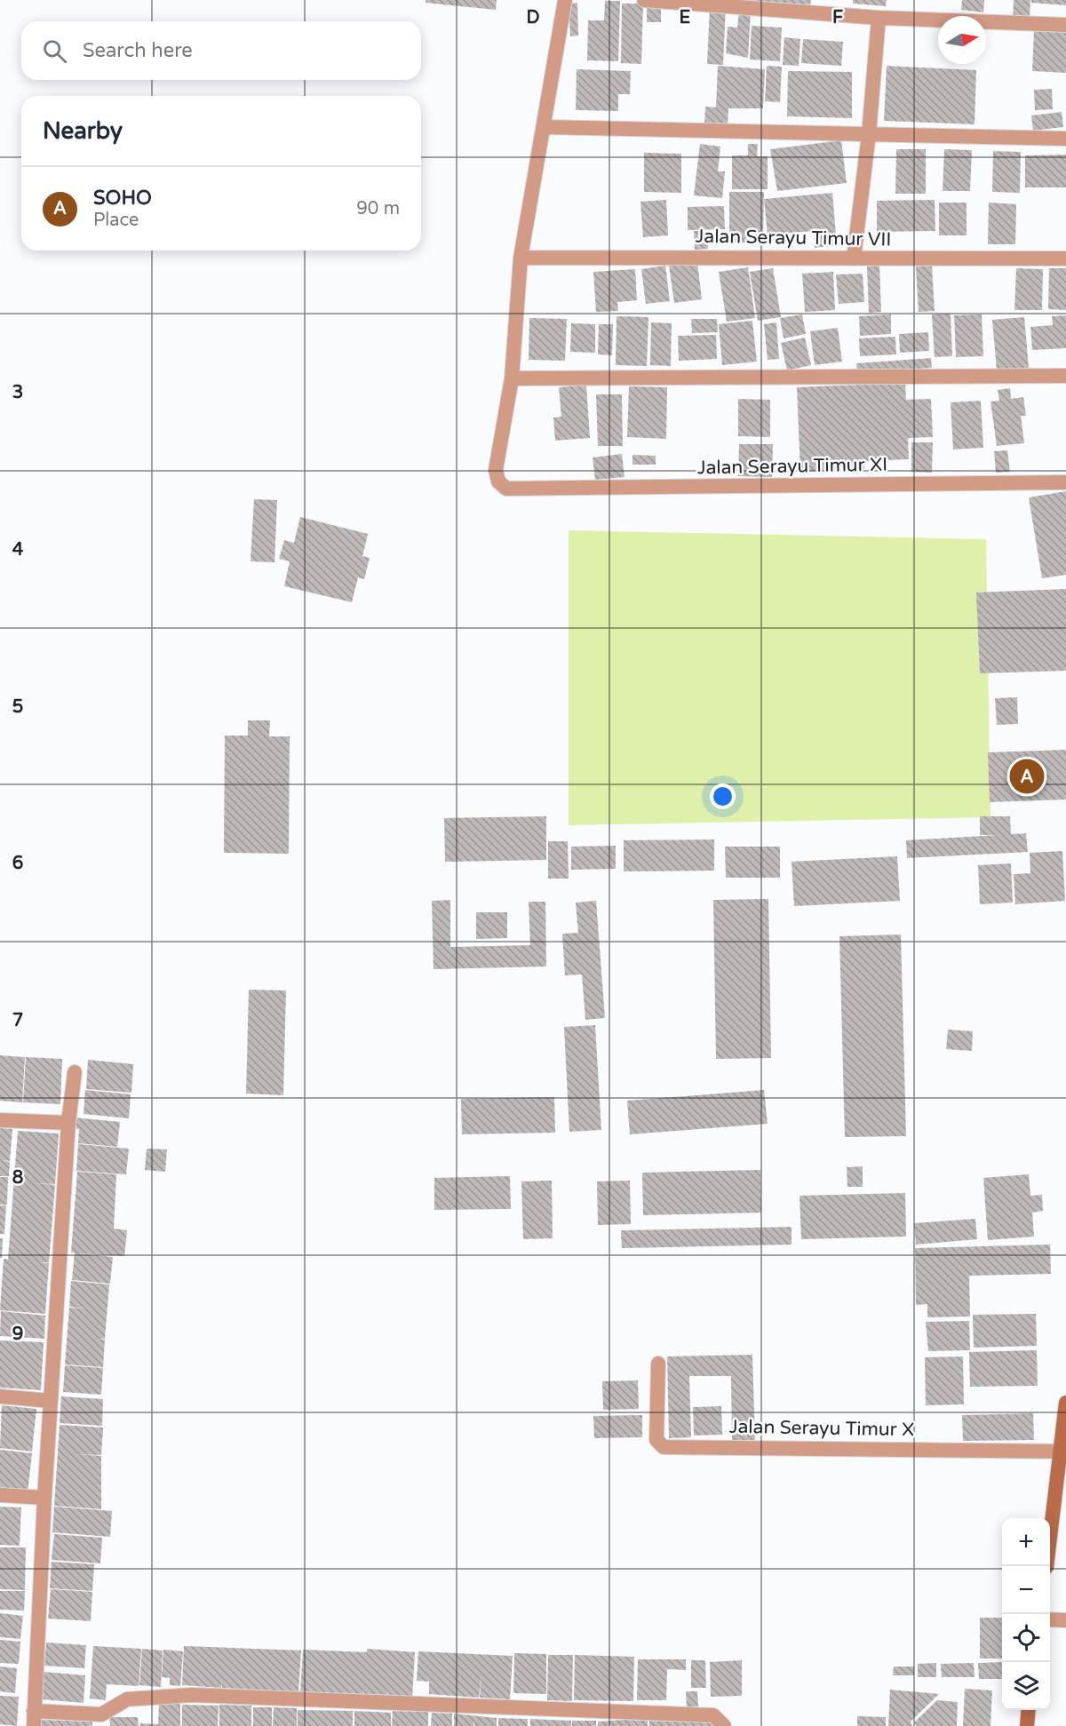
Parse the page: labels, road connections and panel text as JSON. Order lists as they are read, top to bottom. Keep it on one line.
{"streets":{"street":["Jalan Serayu Timur VII","Jalan Serayu Timur XI","Jalan Serayu Timur X"]},"north":"right","page":{"search":"Search here","heading":"Nearby","list":[{"mark":"A","name":"SOHO","note":"Place","value":"90 m"}],"pins":"A","map_buttons":["+","−"]},"grid":{"columns":["D","E","F"],"rows":["3","4","5","6","7","8","9"]}}
